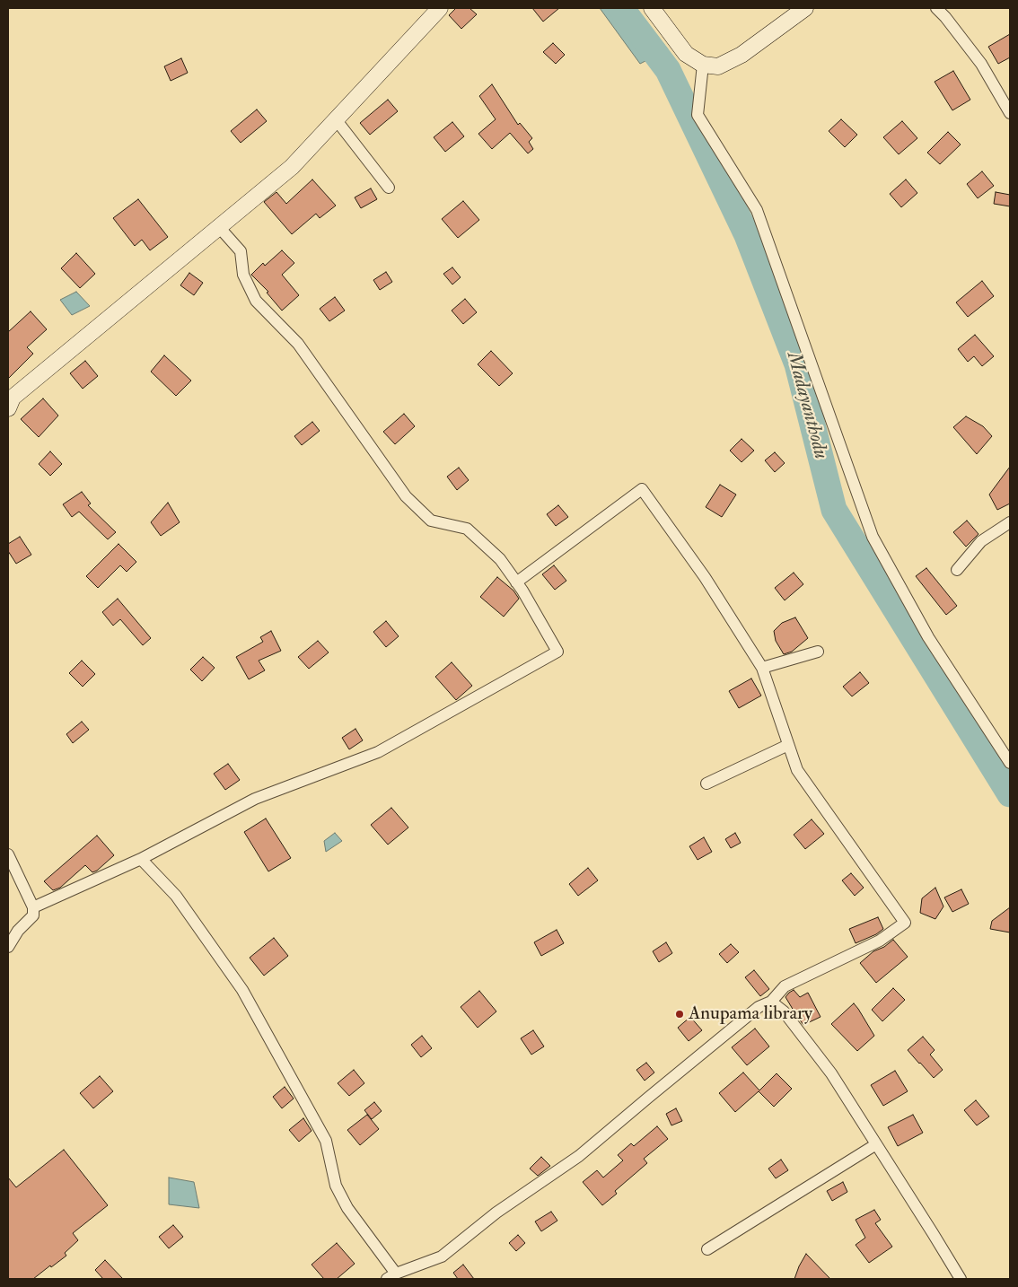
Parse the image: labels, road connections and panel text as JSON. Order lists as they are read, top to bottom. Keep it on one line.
{"water":["Madayanthodu"],"places":["Anupama library"]}
